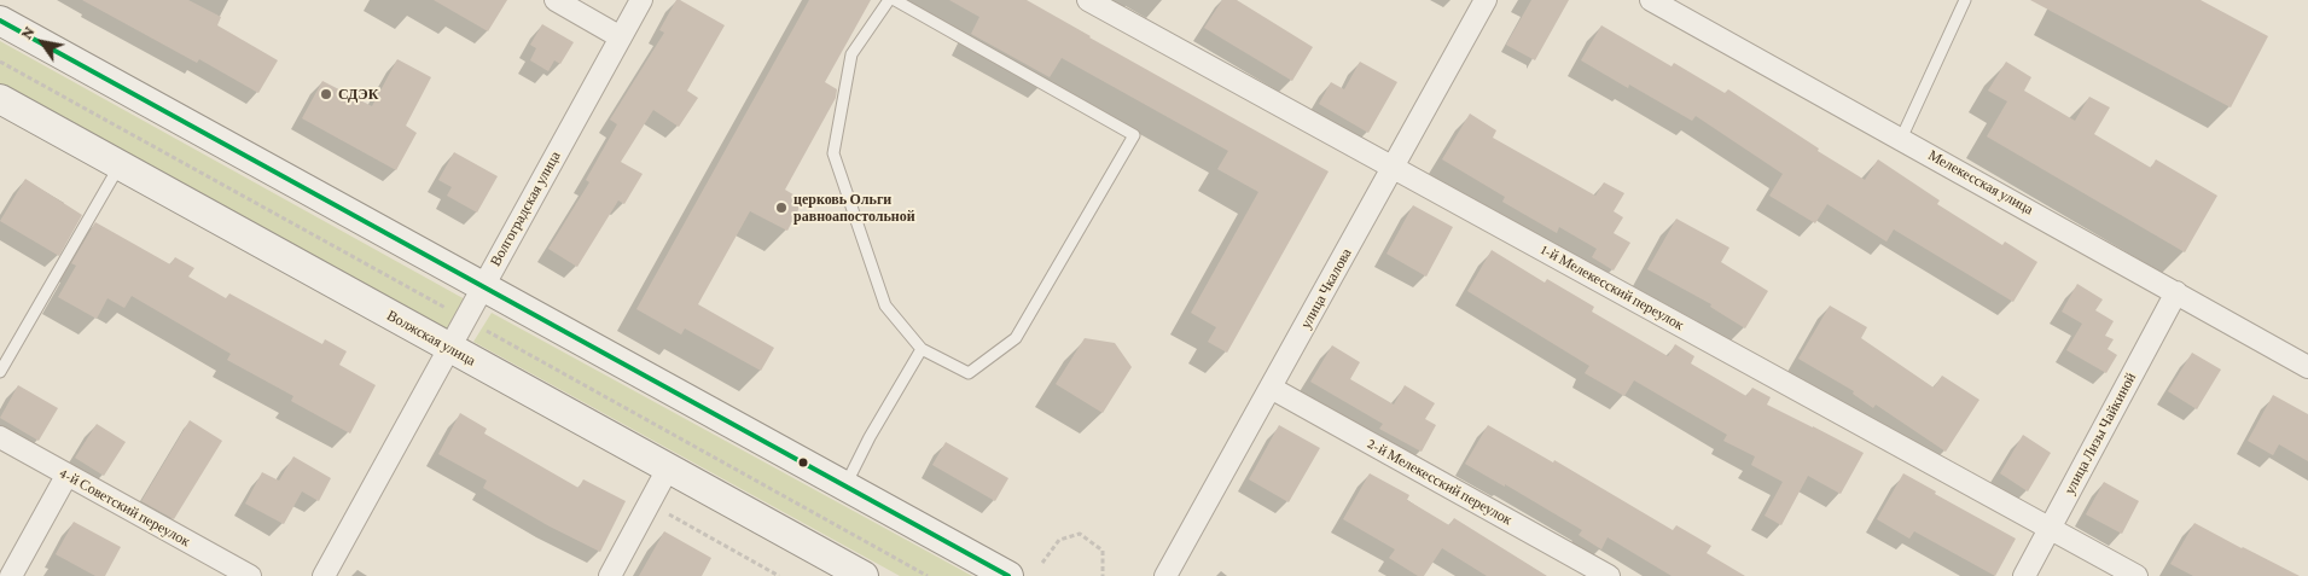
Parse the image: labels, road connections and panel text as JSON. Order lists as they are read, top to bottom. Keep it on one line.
{"streets":{"main road":["Волжская улица"],"street":["Мелекесская улица","Волгоградская улица","1-й Мелекесский переулок","улица Чкалова","улица Лизы Чайкиной","2-й Мелекесский переулок","4-й Советский переулок"]},"crossings":[["Мелекесская улица","улица Лизы Чайкиной"],["Волгоградская улица","Волжская улица"],["1-й Мелекесский переулок","улица Чкалова"],["1-й Мелекесский переулок","улица Лизы Чайкиной"],["улица Чкалова","2-й Мелекесский переулок"]],"places":["СДЭК","церковь Ольги равноапостольной"],"north":"top left"}
